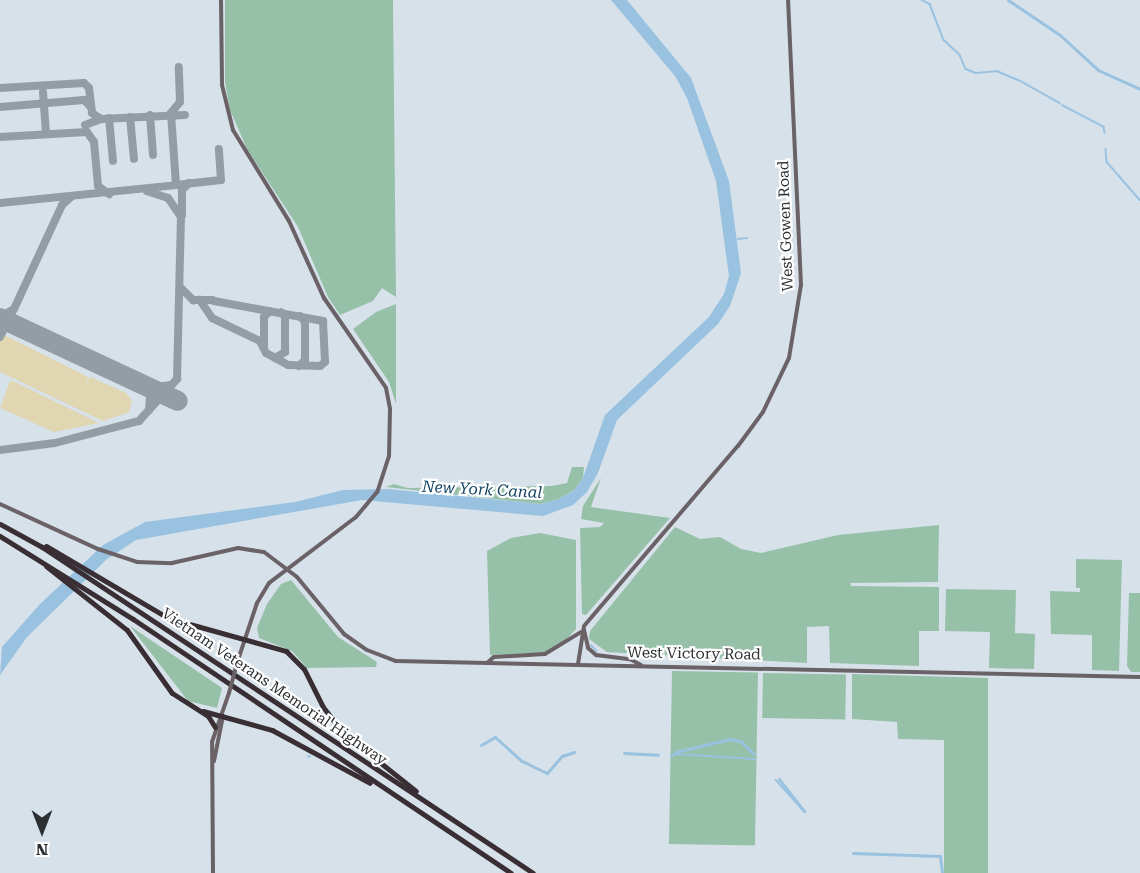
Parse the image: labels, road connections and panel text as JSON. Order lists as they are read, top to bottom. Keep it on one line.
{"streets":{"highway":["Vietnam Veterans Memorial Highway"],"main road":["West Gowen Road","West Victory Road"]},"crossings":[["West Gowen Road","West Victory Road"]],"water":["New York Canal"],"north":"bottom"}
